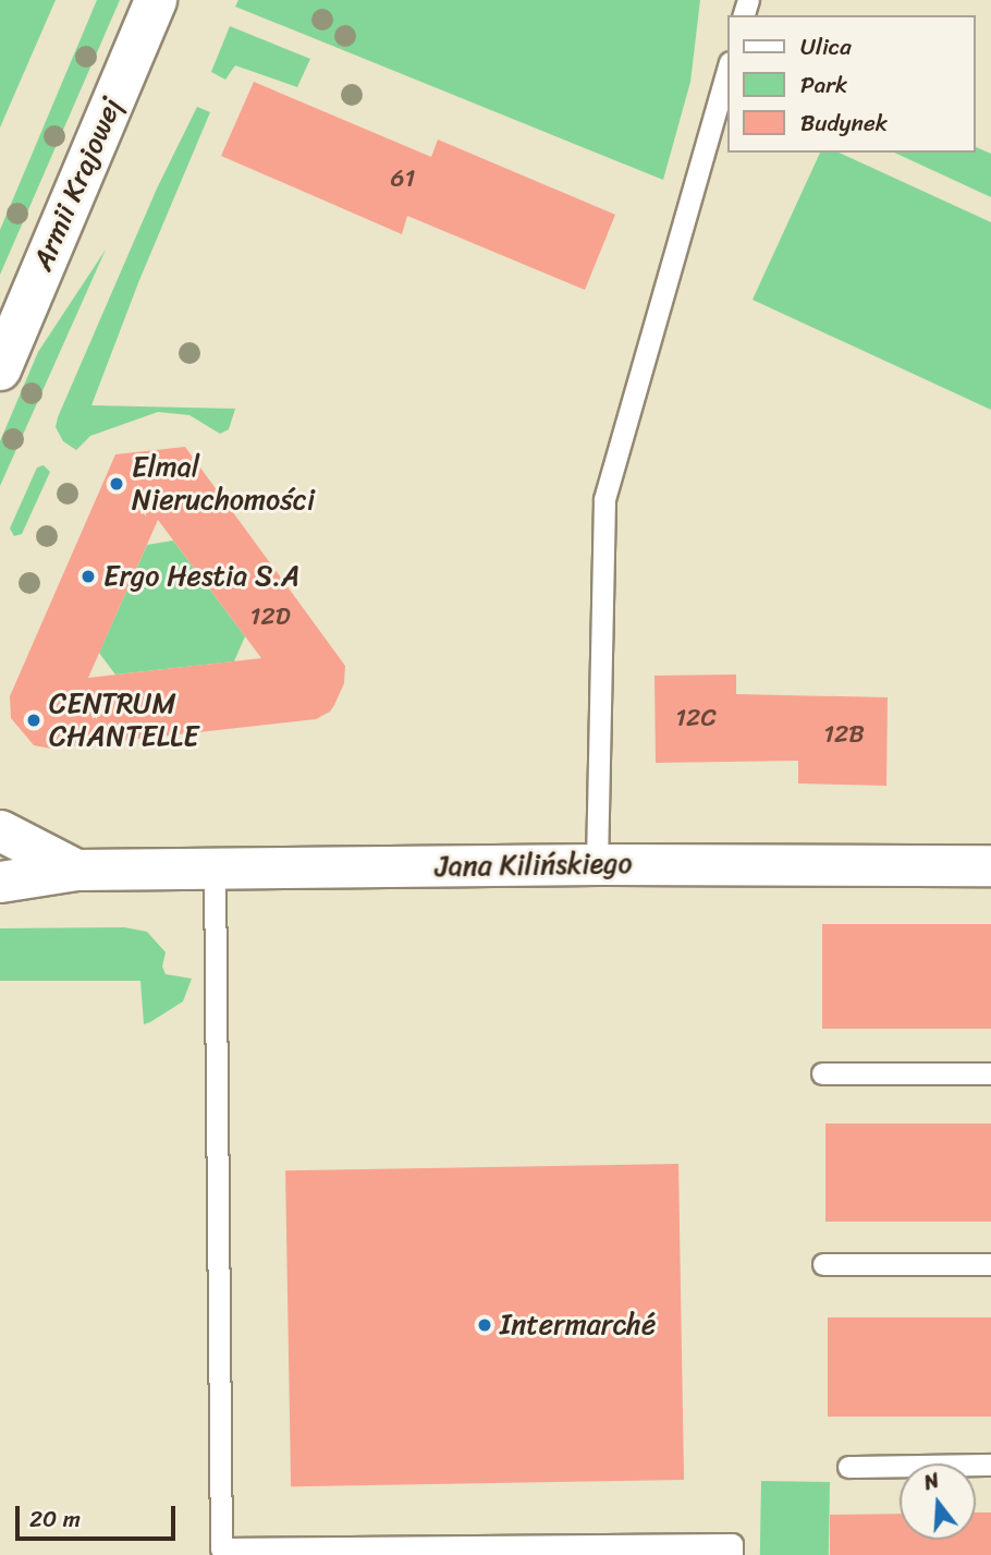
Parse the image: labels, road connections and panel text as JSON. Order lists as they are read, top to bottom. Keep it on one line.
{"streets":{"street":["Armii Krajowej","Jana Kilińskiego"]},"places":["Elmal Nieruchomości","Ergo Hestia S.A","CENTRUM CHANTELLE","Intermarché"],"house_numbers":["61","12D","12C","12B"],"legend":["Ulica","Park","Budynek"],"scale_bar":"20 m","north":"top"}
